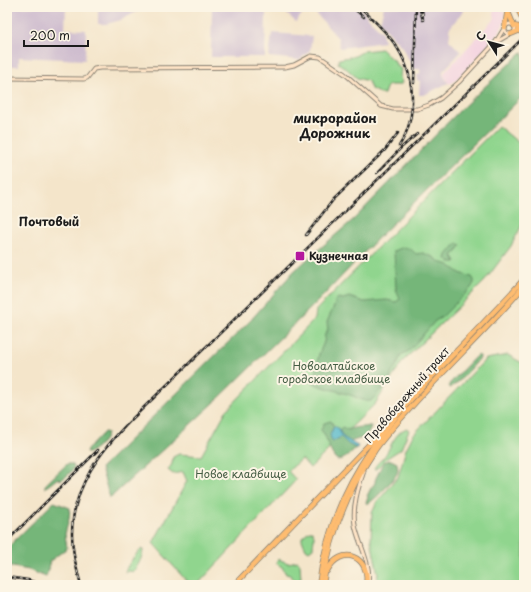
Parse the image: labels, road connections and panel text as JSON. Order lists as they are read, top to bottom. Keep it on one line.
{"streets":{"highway":["Правобережный тракт"]},"districts":["микрорайон Дорожник","Почтовый"],"parks":["Новоалтайское городское кладбище","Новое кладбище"],"places":{"transit":["Кузнечная"]},"scale_bar":"200 m","north":"top left"}
